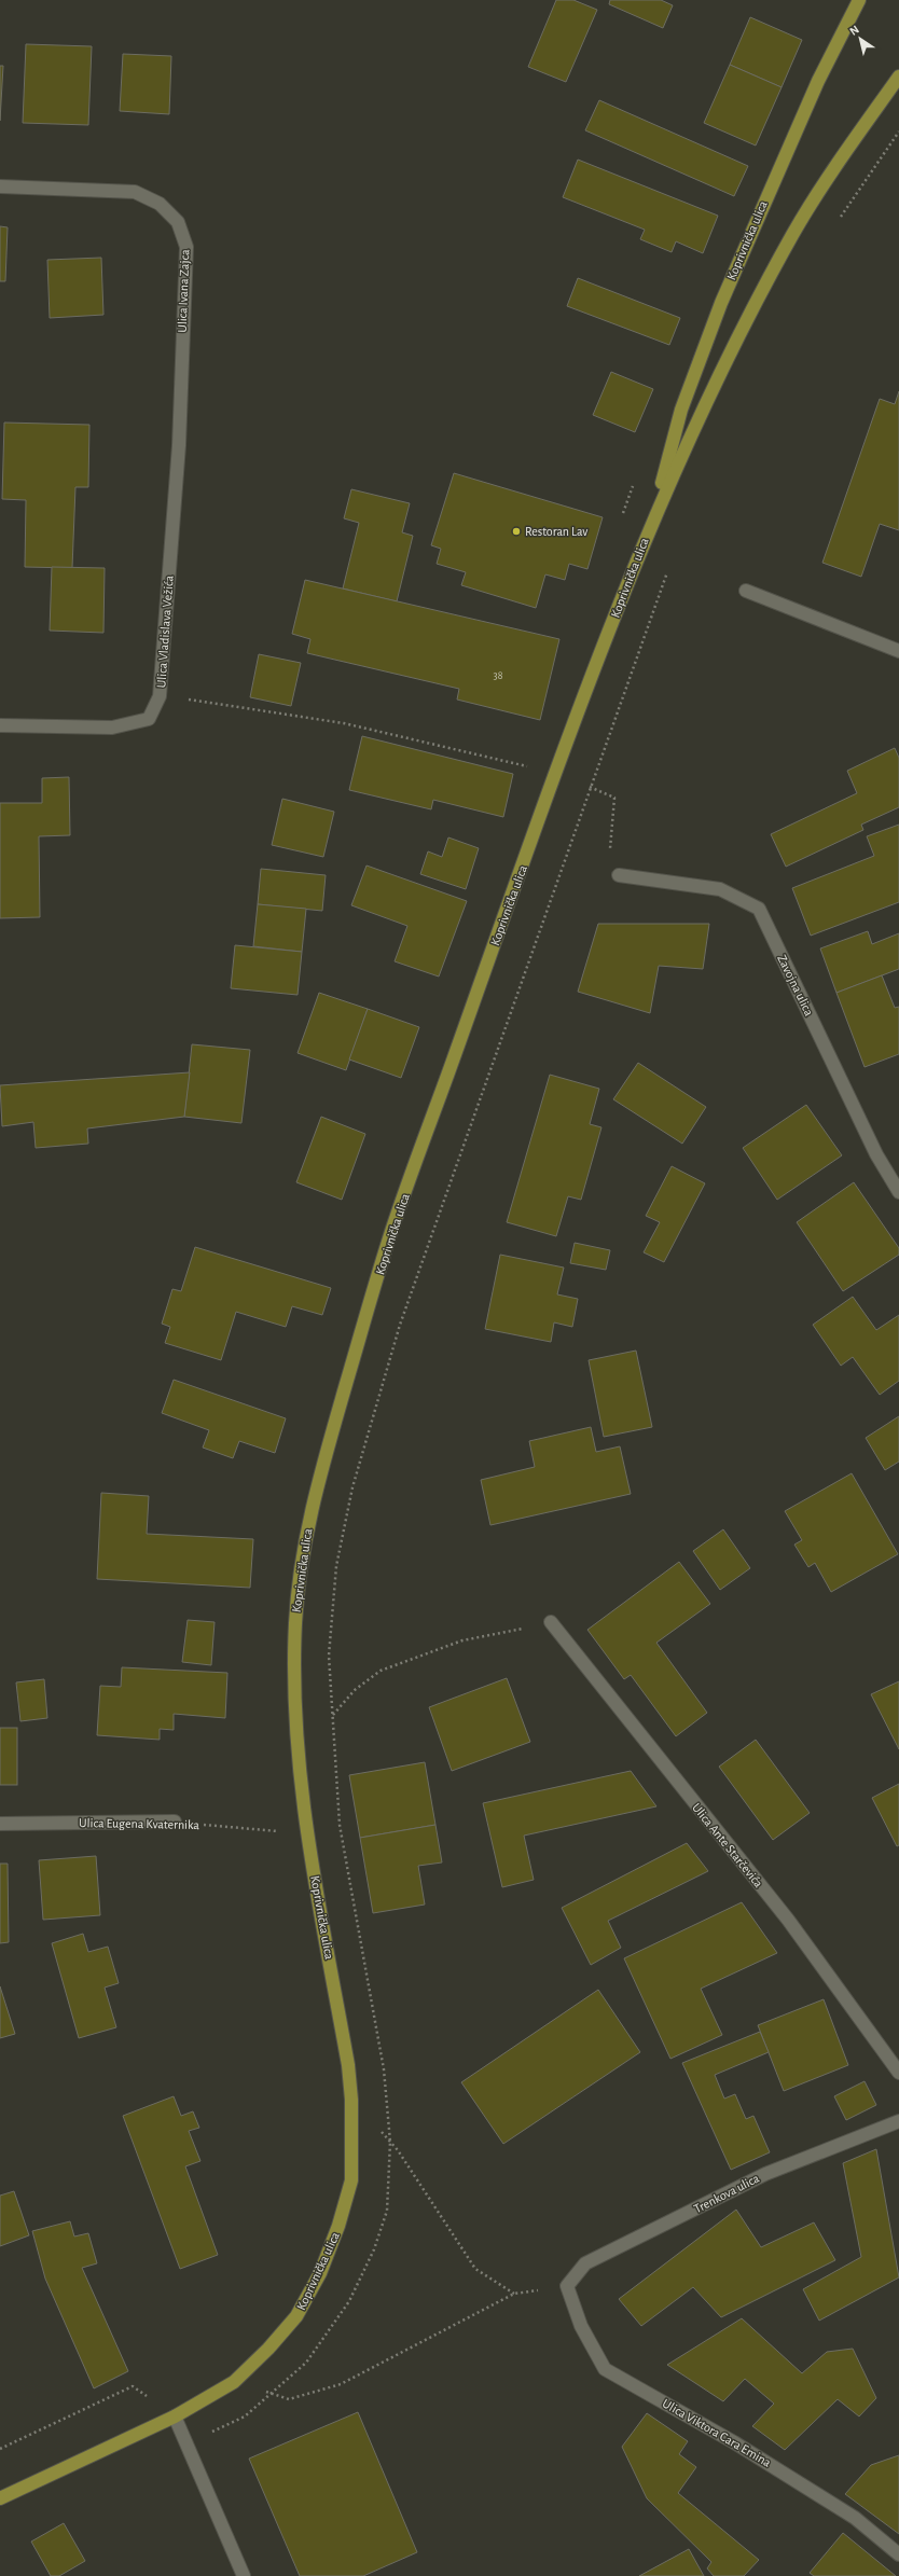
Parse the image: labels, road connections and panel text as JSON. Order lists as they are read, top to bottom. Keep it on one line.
{"streets":{"main road":["Koprivnička ulica"],"street":["Ulica Ivana Zajca","Ulica Vladislava Vežića","Zavojna ulica","Ulica Eugena Kvaternika","Ulica Ante Starčevića","Trenkova ulica","Ulica Viktora Cara Emina"]},"crossings":[["Ulica Ivana Zajca","Ulica Vladislava Vežića"],["Trenkova ulica","Ulica Viktora Cara Emina"]],"places":["Restoran Lav"],"house_numbers":["38"],"north":"top left"}
